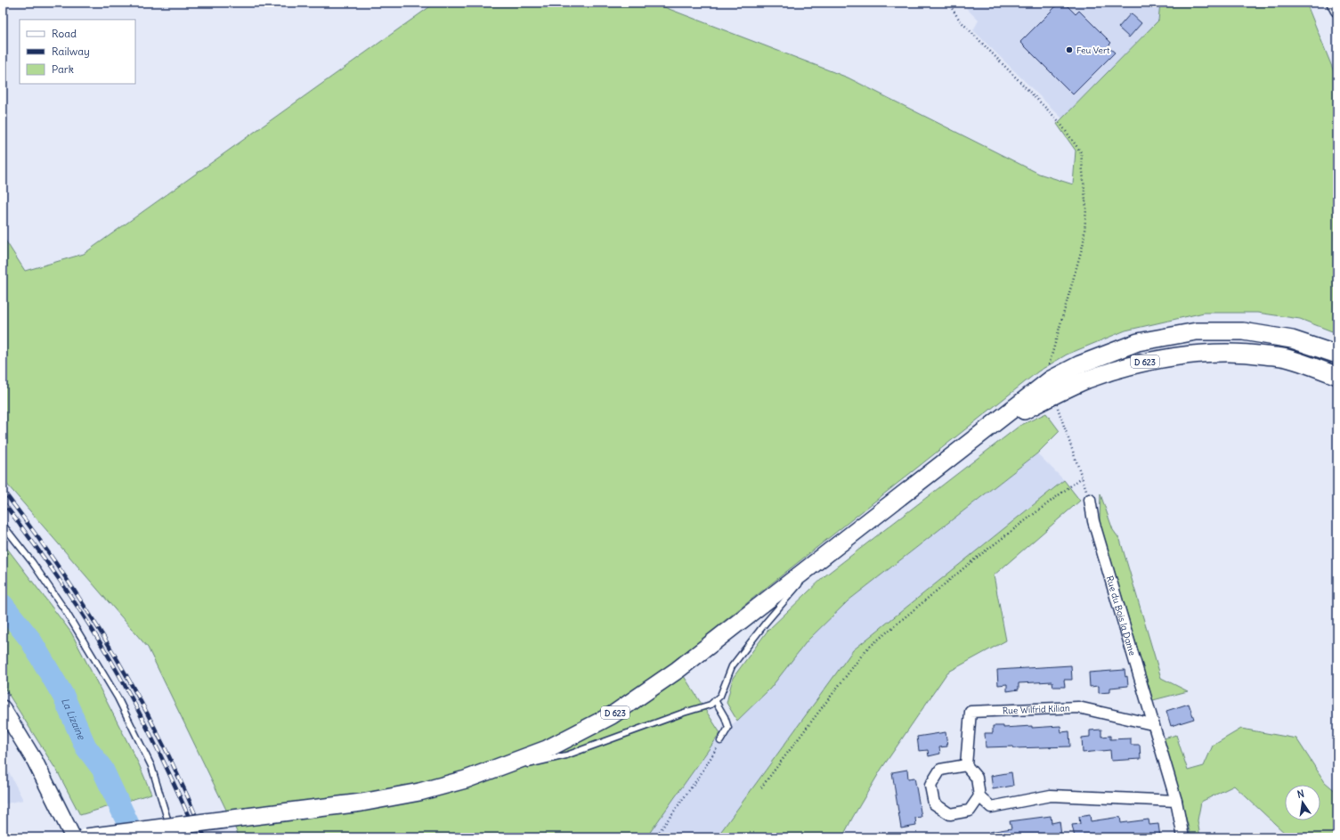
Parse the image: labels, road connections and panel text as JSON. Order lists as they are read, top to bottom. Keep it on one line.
{"streets":{"main road":["D 623"],"street":["Rue du Bois la Dame","Rue Wilfrid Kilian"]},"crossings":[["Rue du Bois la Dame","Rue Wilfrid Kilian"]],"water":["La Lizaine"],"places":["Feu Vert"],"legend":["Road","Railway","Park"],"north":"top"}
